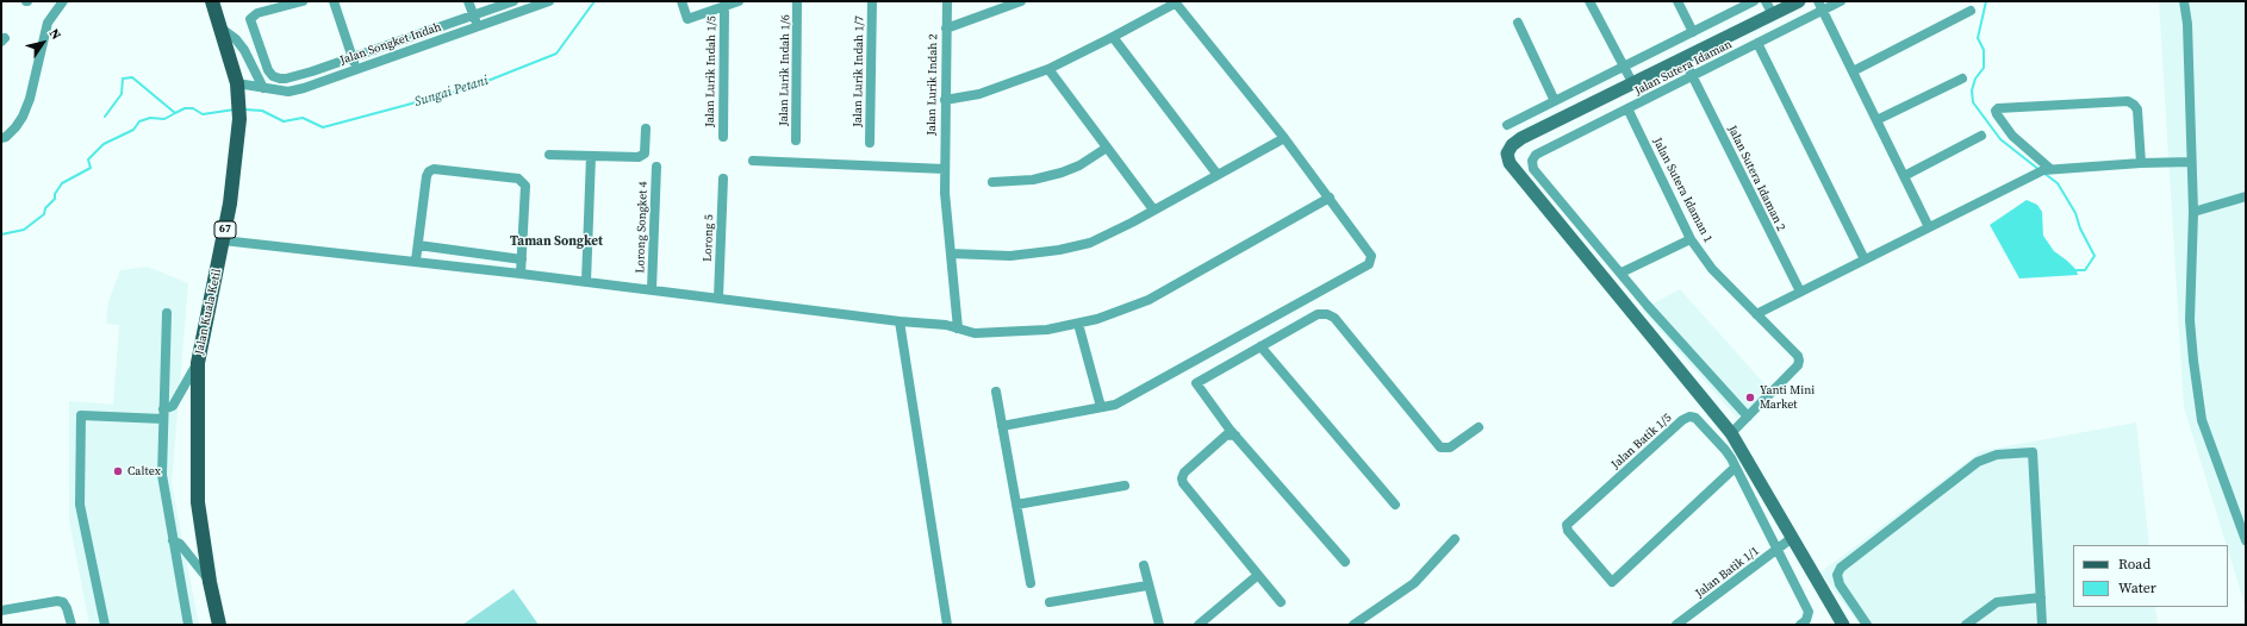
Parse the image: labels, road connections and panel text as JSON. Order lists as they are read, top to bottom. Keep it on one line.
{"streets":{"main road":["67","Jalan Kuala Ketil"],"street":["Jalan Songket Indah","Jalan Sutera Idaman","Jalan Lurik Indah 1/6","Jalan Lurik Indah 1/5","Jalan Lurik Indah 1/7","Jalan Lurik Indah 2","Jalan Sutera Idaman 2","Jalan Sutera Idaman 1","Lorong Songket 4","Lorong 5","Jalan Batik 1/5","Jalan Batik 1/1"]},"crossings":[["Jalan Songket Indah","Jalan Kuala Ketil"],["Jalan Sutera Idaman","Jalan Sutera Idaman 2"],["Jalan Sutera Idaman","Jalan Sutera Idaman 1"],["Jalan Batik 1/5","Jalan Batik 1/1"]],"districts":["Taman Songket"],"water":["Sungai Petani"],"places":["Yanti Mini Market","Caltex"],"legend":["Road","Water"],"north":"top right"}
